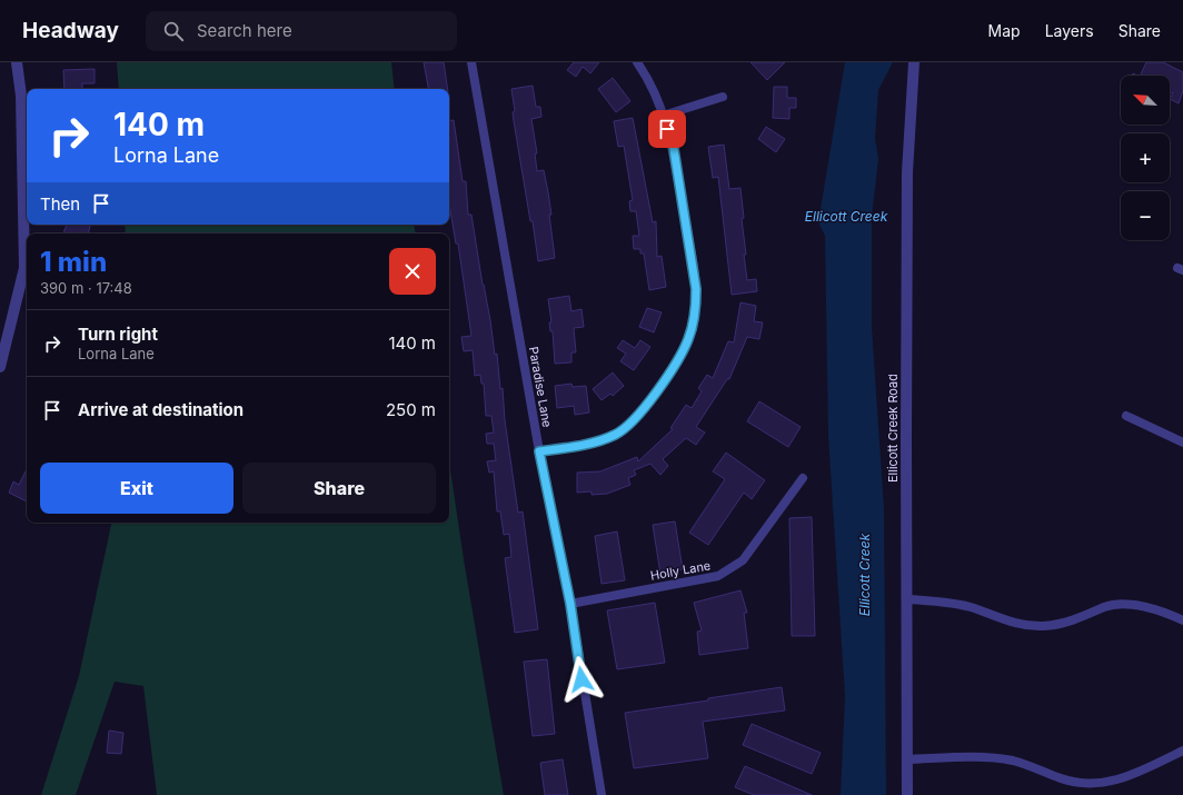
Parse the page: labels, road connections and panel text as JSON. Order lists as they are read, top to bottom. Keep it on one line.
{"streets":{"street":["Paradise Lane","Ellicott Creek Road","Holly Lane"]},"crossings":[["Paradise Lane","Holly Lane"]],"water":["Ellicott Creek"],"north":"top left","page":{"header":"Headway","search":"Search here","nav":["Map","Layers","Share"],"map_buttons":["+","−"],"turn":["140 m","Lorna Lane"],"then":"Then","heading":["1 min","390 m · 17:48"],"list":[{"name":"Turn right","note":"Lorna Lane","value":"140 m"},{"name":"Arrive at destination","value":"250 m"}],"buttons":["Exit","Share"]}}
